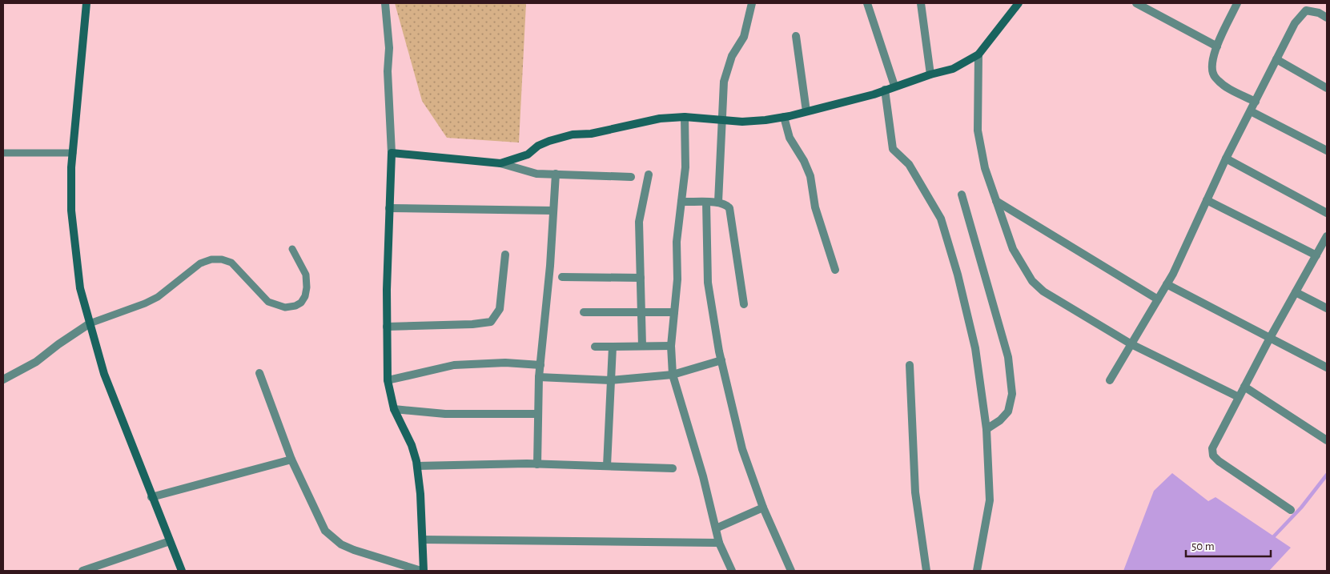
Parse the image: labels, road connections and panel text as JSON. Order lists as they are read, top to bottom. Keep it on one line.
{"scale_bar":"50 m"}
